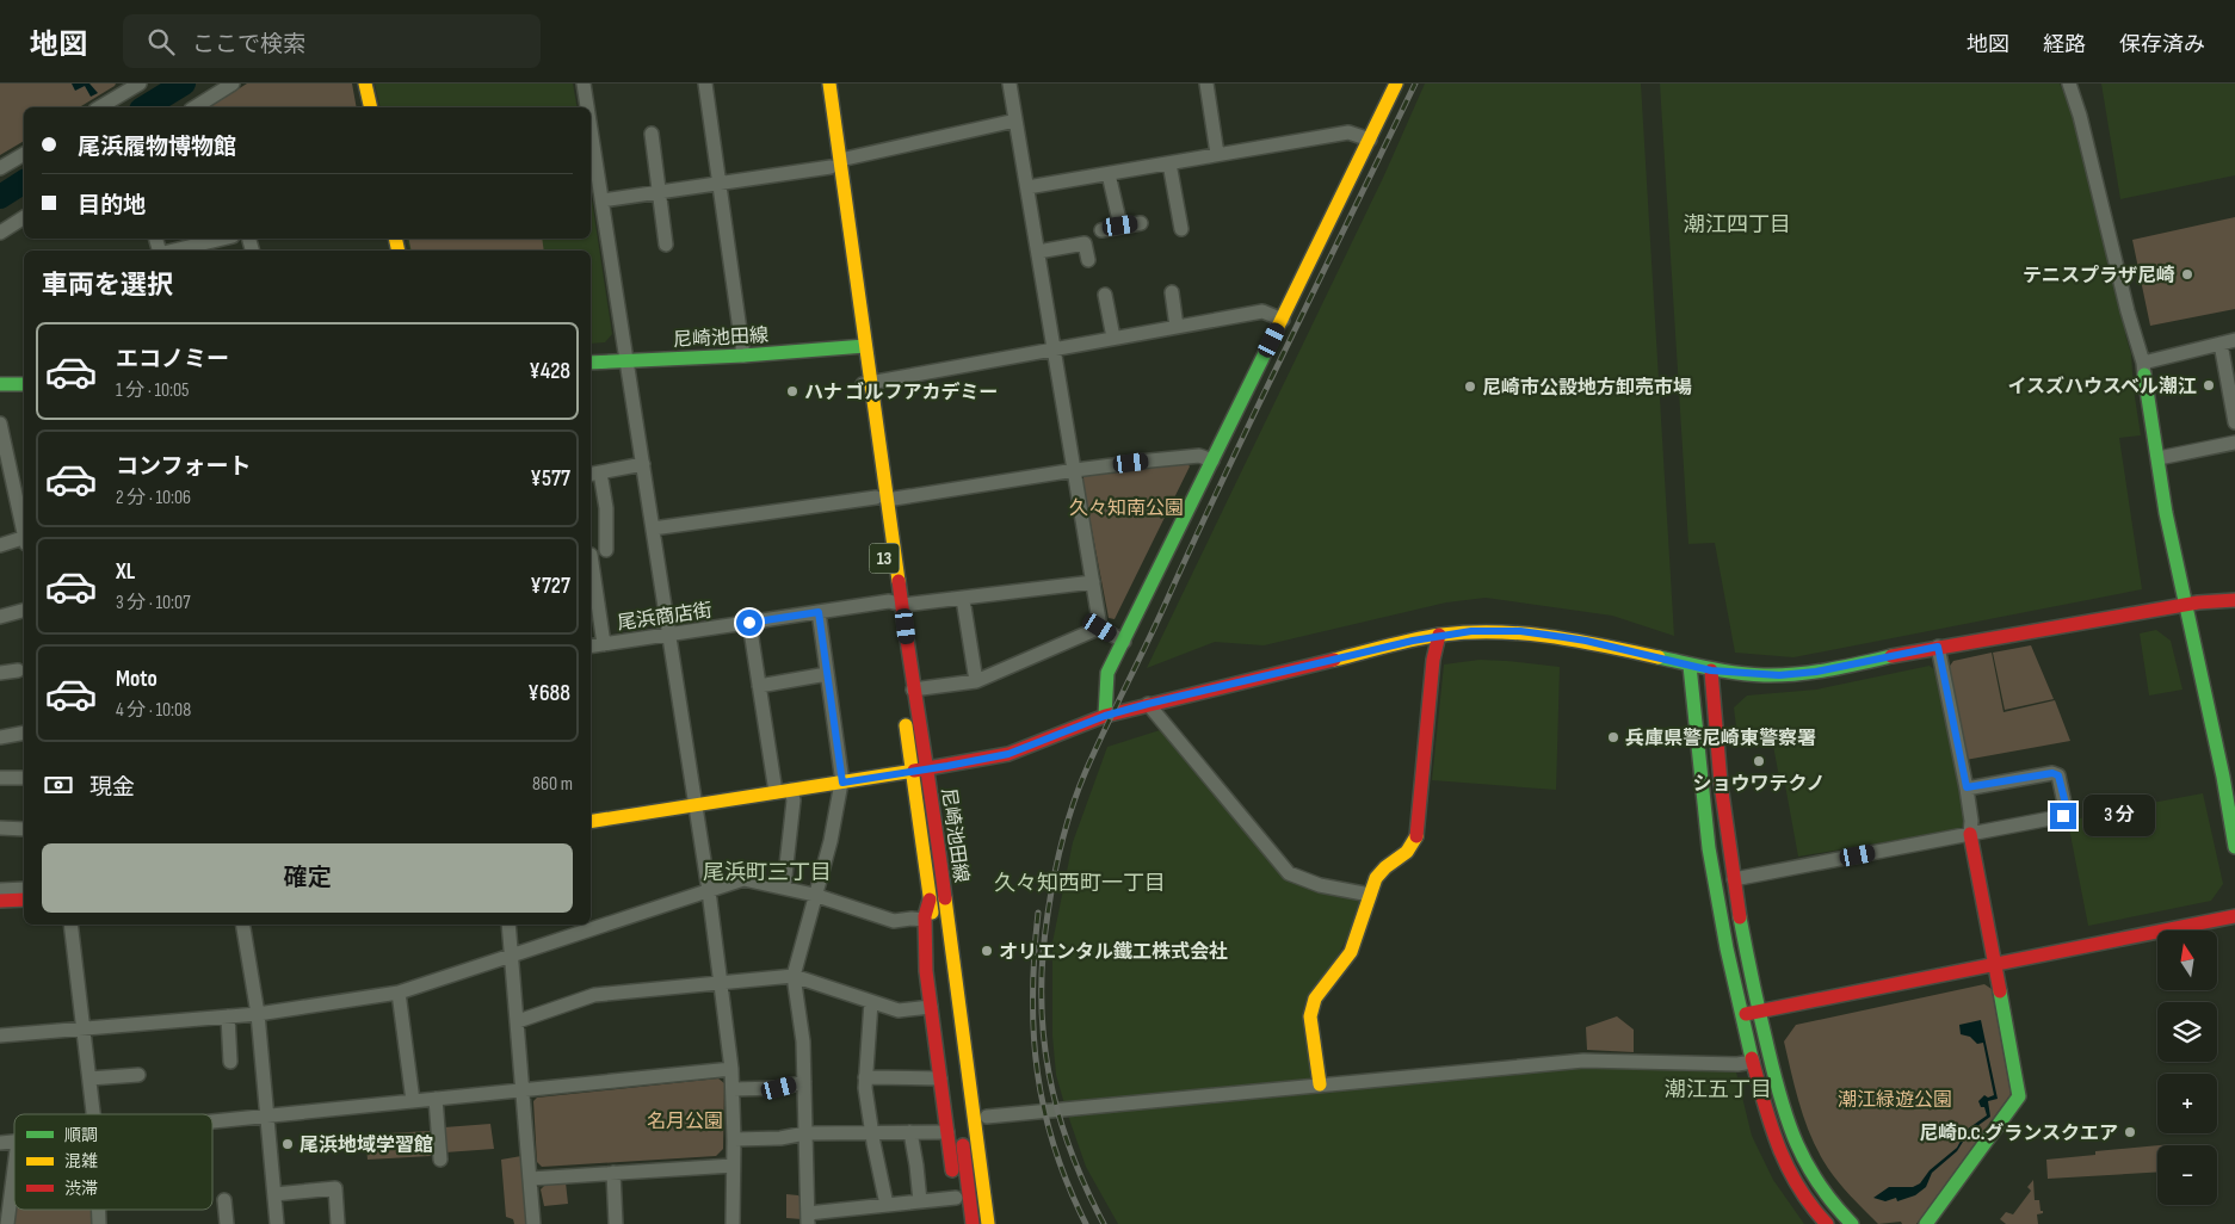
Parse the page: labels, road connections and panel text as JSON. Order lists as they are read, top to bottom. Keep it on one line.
{"streets":{"street":["尼崎池田線","13","尾浜商店街"]},"crossings":[["尼崎池田線","尾浜商店街"]],"districts":["潮江四丁目","尾浜町三丁目","久々知西町一丁目","潮江五丁目"],"parks":["久々知南公園","潮江緑遊公園","名月公園"],"places":["テニスプラザ尼崎","イスズハウスベル潮江","尼崎市公設地方卸売市場","ハナ ゴルフアカデミー","兵庫県警尼崎東警察署","ショウワテクノ","オリエンタル鐵工株式会社","尼崎D.C.グランスクエア","尾浜地域学習館"],"legend":["順調","混雑","渋滞"],"north":"top","page":{"header":"地図","search":"ここで検索","nav":["地図","経路","保存済み"],"banner":["尾浜履物博物館","目的地"],"heading":"車両を選択","list":[{"name":"エコノミー","note":"1 分 · 10:05","value":"¥428"},{"name":"コンフォート","note":"2 分 · 10:06","value":"¥577"},{"name":"XL","note":"3 分 · 10:07","value":"¥727"},{"name":"Moto","note":"4 分 · 10:08","value":"¥688"}],"pay":["現金","860 m"],"bubble":"3 分","buttons":"確定","map_buttons":["+","−"]}}
